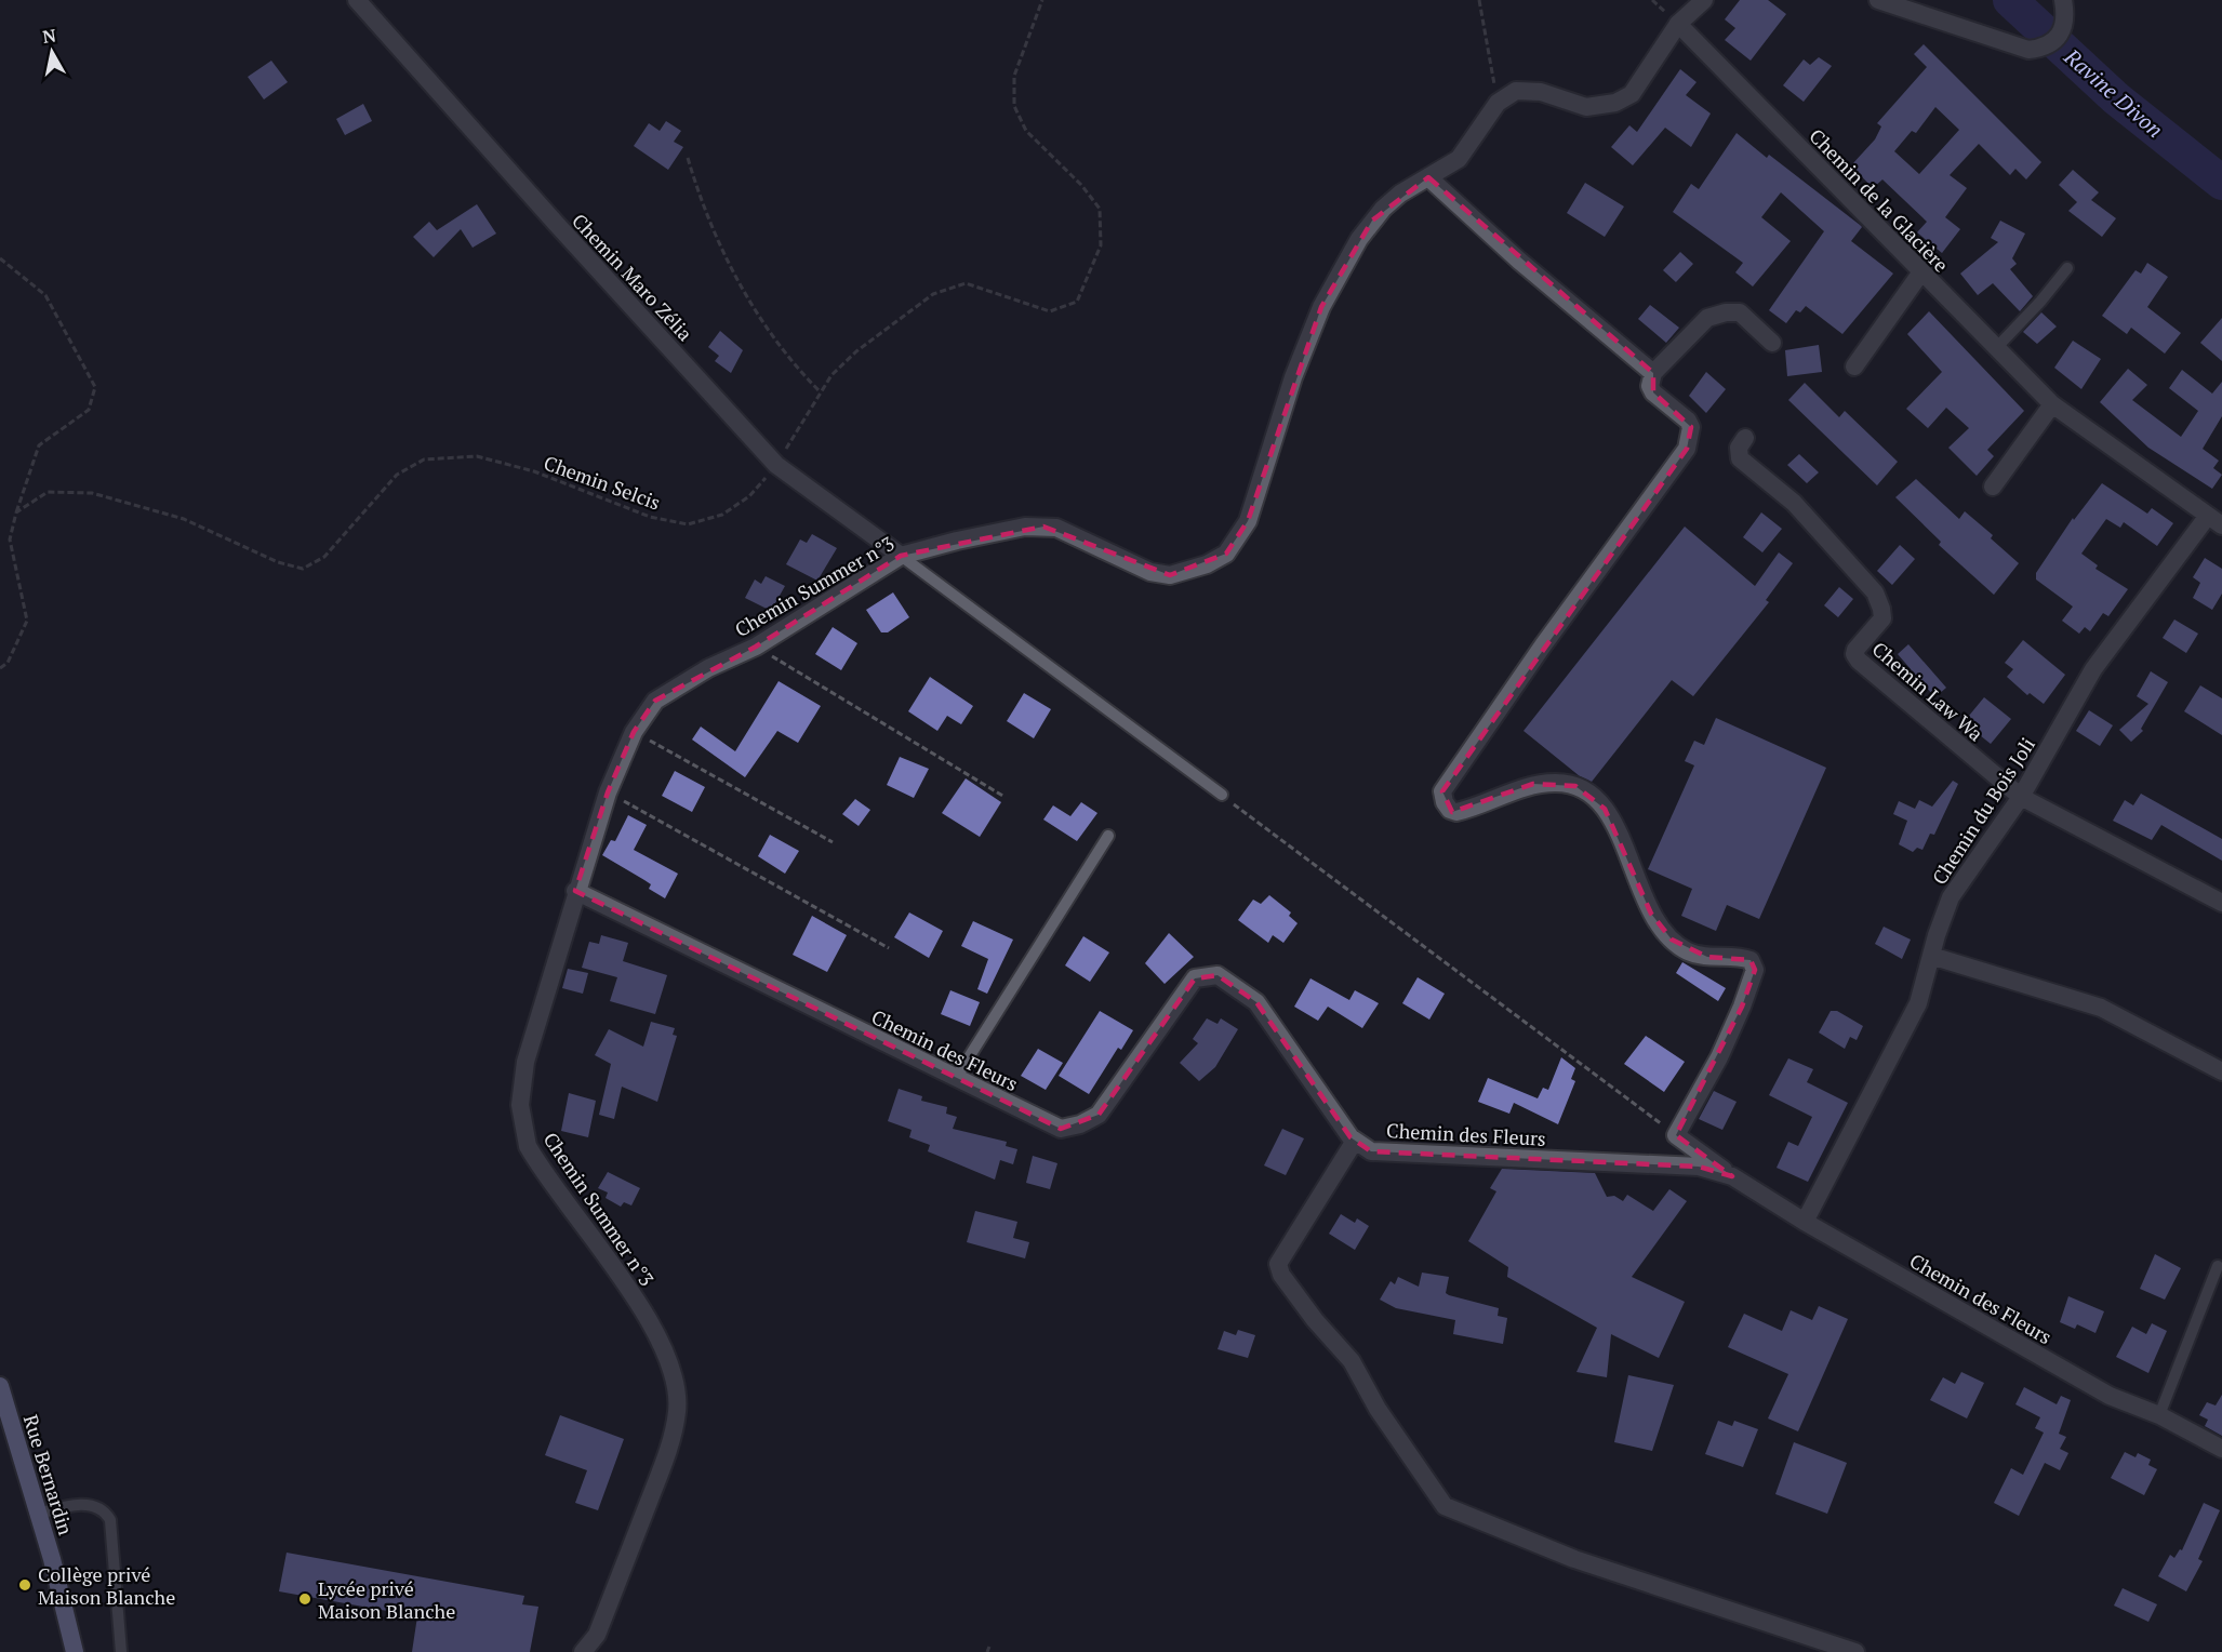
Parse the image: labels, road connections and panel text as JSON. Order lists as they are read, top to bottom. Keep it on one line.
{"streets":{"main road":["Rue Bernardin"],"street":["Chemin de la Glacière","Chemin Maro Zélia","Chemin Summer n°3","Chemin Law Wa","Chemin du Bois Joli","Chemin des Fleurs"],"path":["Chemin Selcis"]},"crossings":[["Chemin de la Glacière","Chemin Summer n°3"],["Chemin de la Glacière","Chemin du Bois Joli"],["Chemin Maro Zélia","Chemin Selcis"],["Chemin Maro Zélia","Chemin Summer n°3"],["Chemin Summer n°3","Chemin des Fleurs"],["Chemin Law Wa","Chemin du Bois Joli"],["Chemin du Bois Joli","Chemin des Fleurs"]],"water":["Ravine Divon"],"places":["Collège privé Maison Blanche","Lycée privé Maison Blanche"],"north":"top"}
